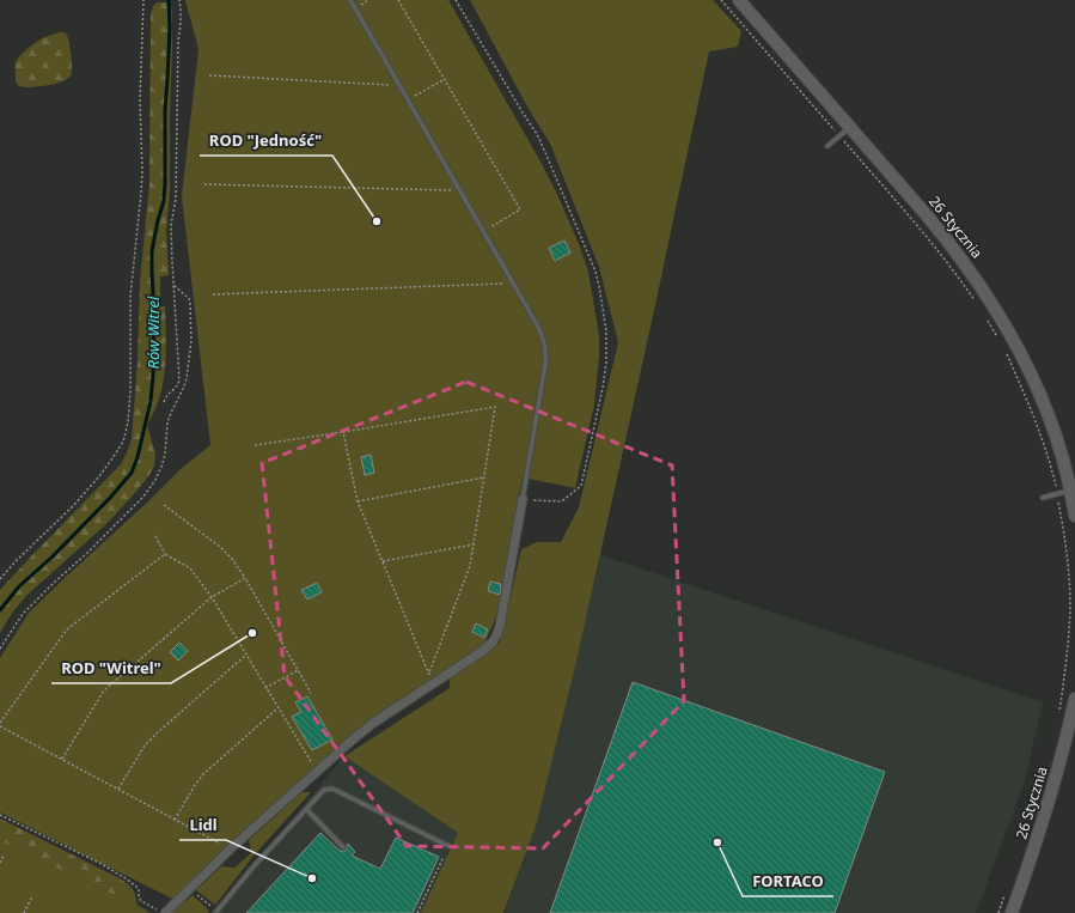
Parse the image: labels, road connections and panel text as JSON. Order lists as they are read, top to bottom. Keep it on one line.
{"streets":{"street":["26 Stycznia"]},"water":["Rów Witrel"],"places":["ROD \"Jedność\"","ROD \"Witrel\"","FORTACO","Lidl"]}
